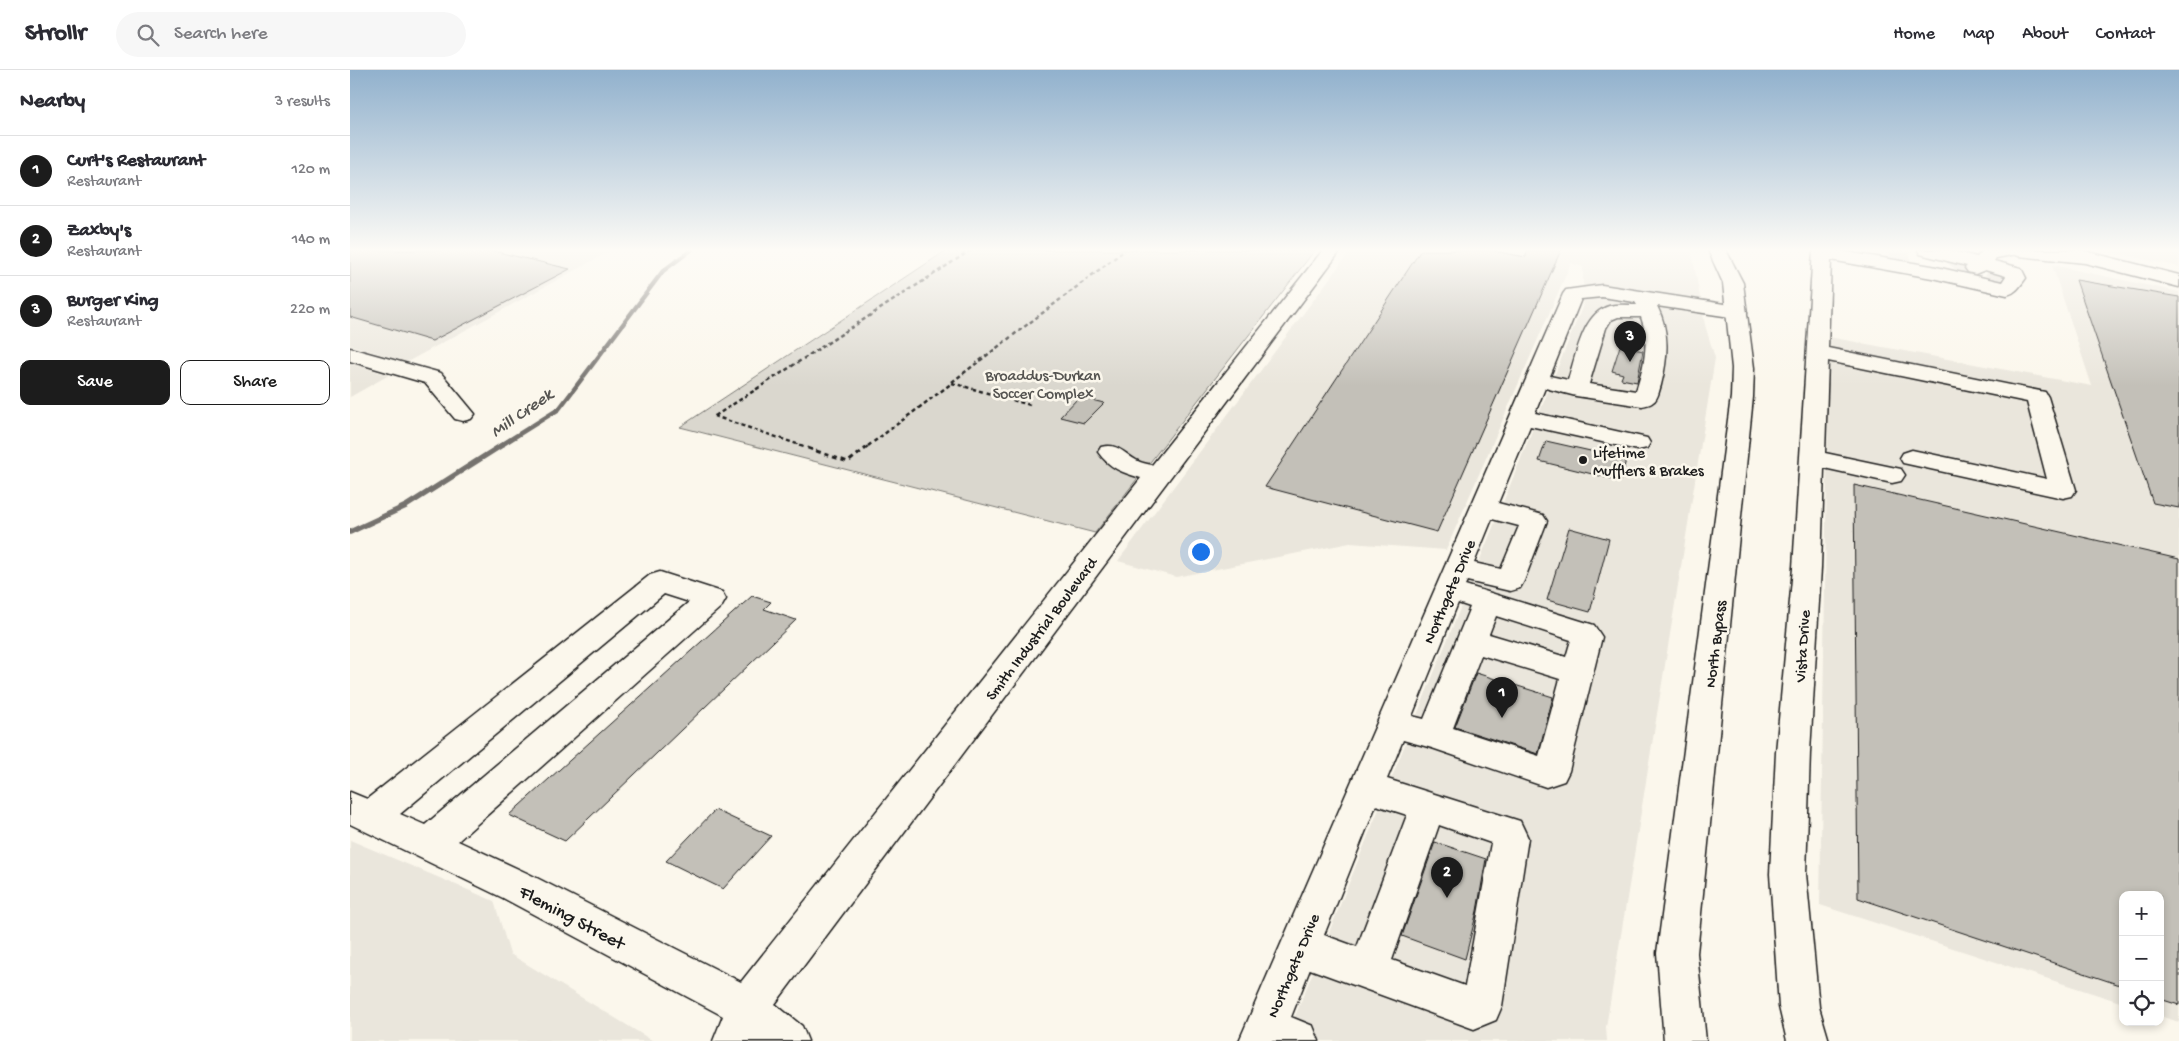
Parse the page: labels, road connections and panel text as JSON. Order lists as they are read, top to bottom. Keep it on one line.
{"streets":{"main road":["Northgate Drive","Smith Industrial Boulevard","North Bypass","Vista Drive","Fleming Street"]},"crossings":[["Northgate Drive","North Bypass"],["Smith Industrial Boulevard","Fleming Street"]],"water":["Mill Creek"],"parks":["Broaddus-Durkan Soccer Complex"],"places":["Lifetime Mufflers & Brakes"],"page":{"header":"Strollr","search":"Search here","nav":["Home","Map","About","Contact"],"heading":["Nearby","3 results"],"list":[{"mark":"1","name":"Curt's Restaurant","note":"Restaurant","value":"120 m"},{"mark":"2","name":"Zaxby's","note":"Restaurant","value":"140 m"},{"mark":"3","name":"Burger King","note":"Restaurant","value":"220 m"}],"pins":["3","1","2"],"buttons":["Save","Share"],"map_buttons":["+","−"]}}
